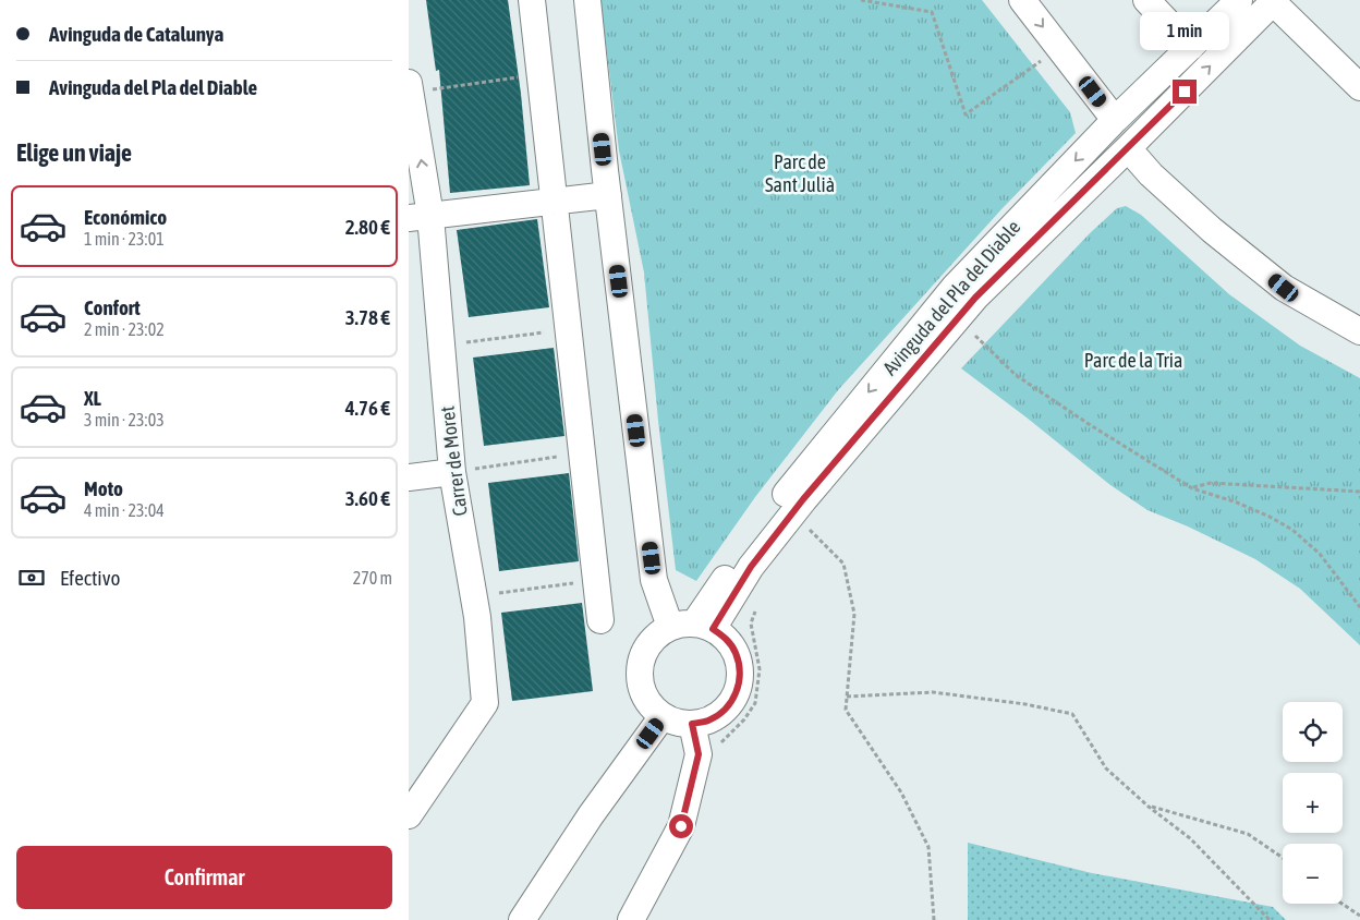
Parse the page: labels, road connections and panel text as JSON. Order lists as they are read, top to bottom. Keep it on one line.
{"streets":{"street":["Avinguda del Pla del Diable","Carrer de Moret"]},"parks":["Parc de Sant Julià","Parc de la Tria"],"page":{"banner":["Avinguda de Catalunya","Avinguda del Pla del Diable"],"bubble":"1 min","heading":"Elige un viaje","list":[{"name":"Económico","note":"1 min · 23:01","value":"2.80 €"},{"name":"Confort","note":"2 min · 23:02","value":"3.78 €"},{"name":"XL","note":"3 min · 23:03","value":"4.76 €"},{"name":"Moto","note":"4 min · 23:04","value":"3.60 €"}],"pay":["Efectivo","270 m"],"map_buttons":["+","−"],"buttons":"Confirmar"}}
